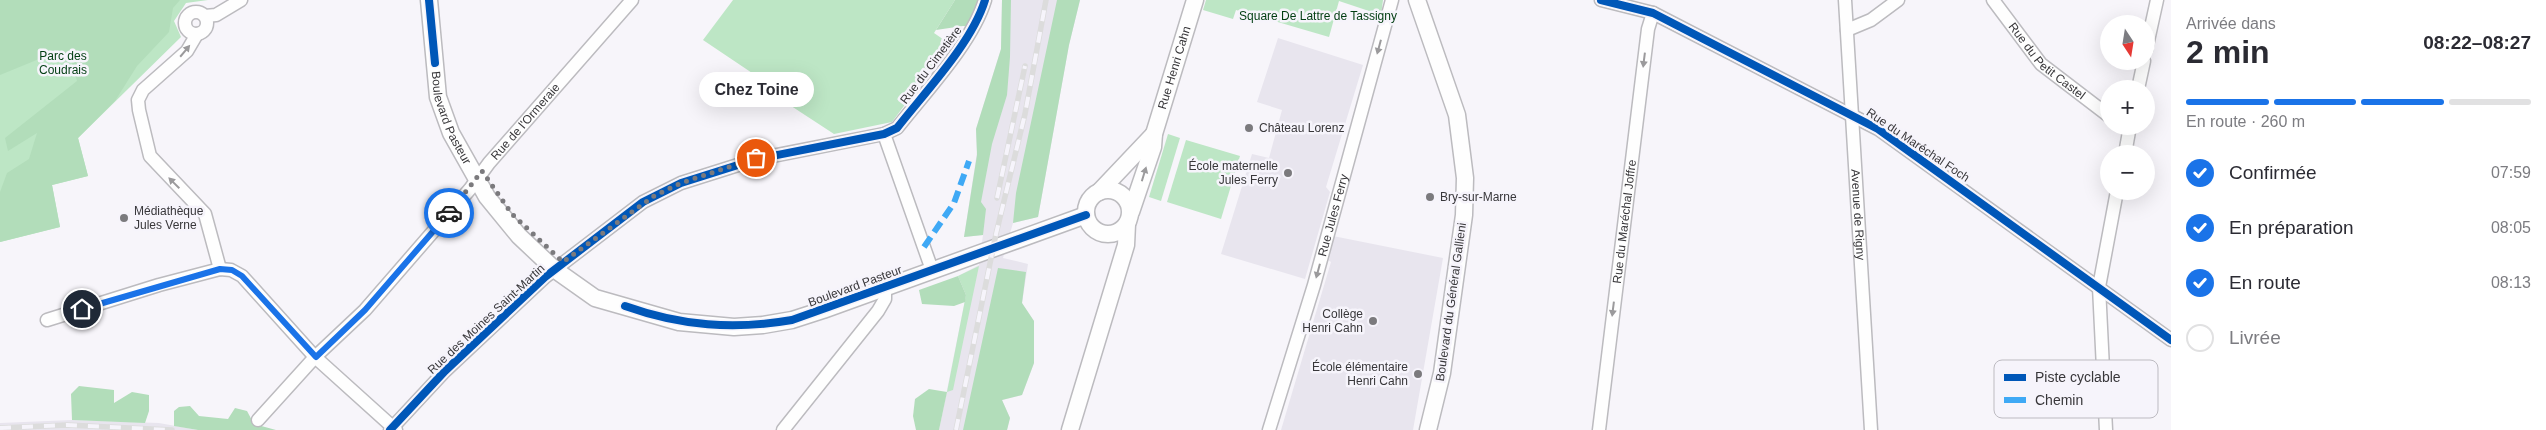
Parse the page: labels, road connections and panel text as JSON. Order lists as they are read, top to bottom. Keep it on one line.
{"streets":{"main road":["Rue Henri Cahn","Boulevard Pasteur","Boulevard du Général Gallieni"],"street":["Rue du Petit Castel","Rue du Cimetière","Rue de l'Ormeraie","Rue du Maréchal Foch","Avenue de Rigny","Rue Jules Ferry","Rue du Maréchal Joffre","Rue des Moines Saint-Martin"]},"crossings":[["Rue du Cimetière","Rue des Moines Saint-Martin"],["Rue Henri Cahn","Boulevard Pasteur"],["Boulevard Pasteur","Rue de l'Ormeraie"],["Boulevard Pasteur","Rue des Moines Saint-Martin"],["Rue du Maréchal Foch","Avenue de Rigny"],["Rue du Maréchal Foch","Rue du Maréchal Joffre"]],"one_way":["Rue Jules Ferry","Rue du Maréchal Joffre"],"parks":["Square De Lattre de Tassigny","Parc des Coudrais"],"places":["Château Lorenz","Chez Toine","École maternelle Jules Ferry","Bry-sur-Marne","Médiathèque Jules Verne","Collège Henri Cahn","École élémentaire Henri Cahn"],"legend":["Piste cyclable","Chemin"],"north":"bottom","page":{"heading":["2 min","Arrivée dans","08:22–08:27"],"map_buttons":["+","−"],"bubble":"Chez Toine","bar":"En route · 260 m","list":[["Confirmée","07:59"],["En préparation","08:05"],["En route","08:13"],"Livrée"]}}
